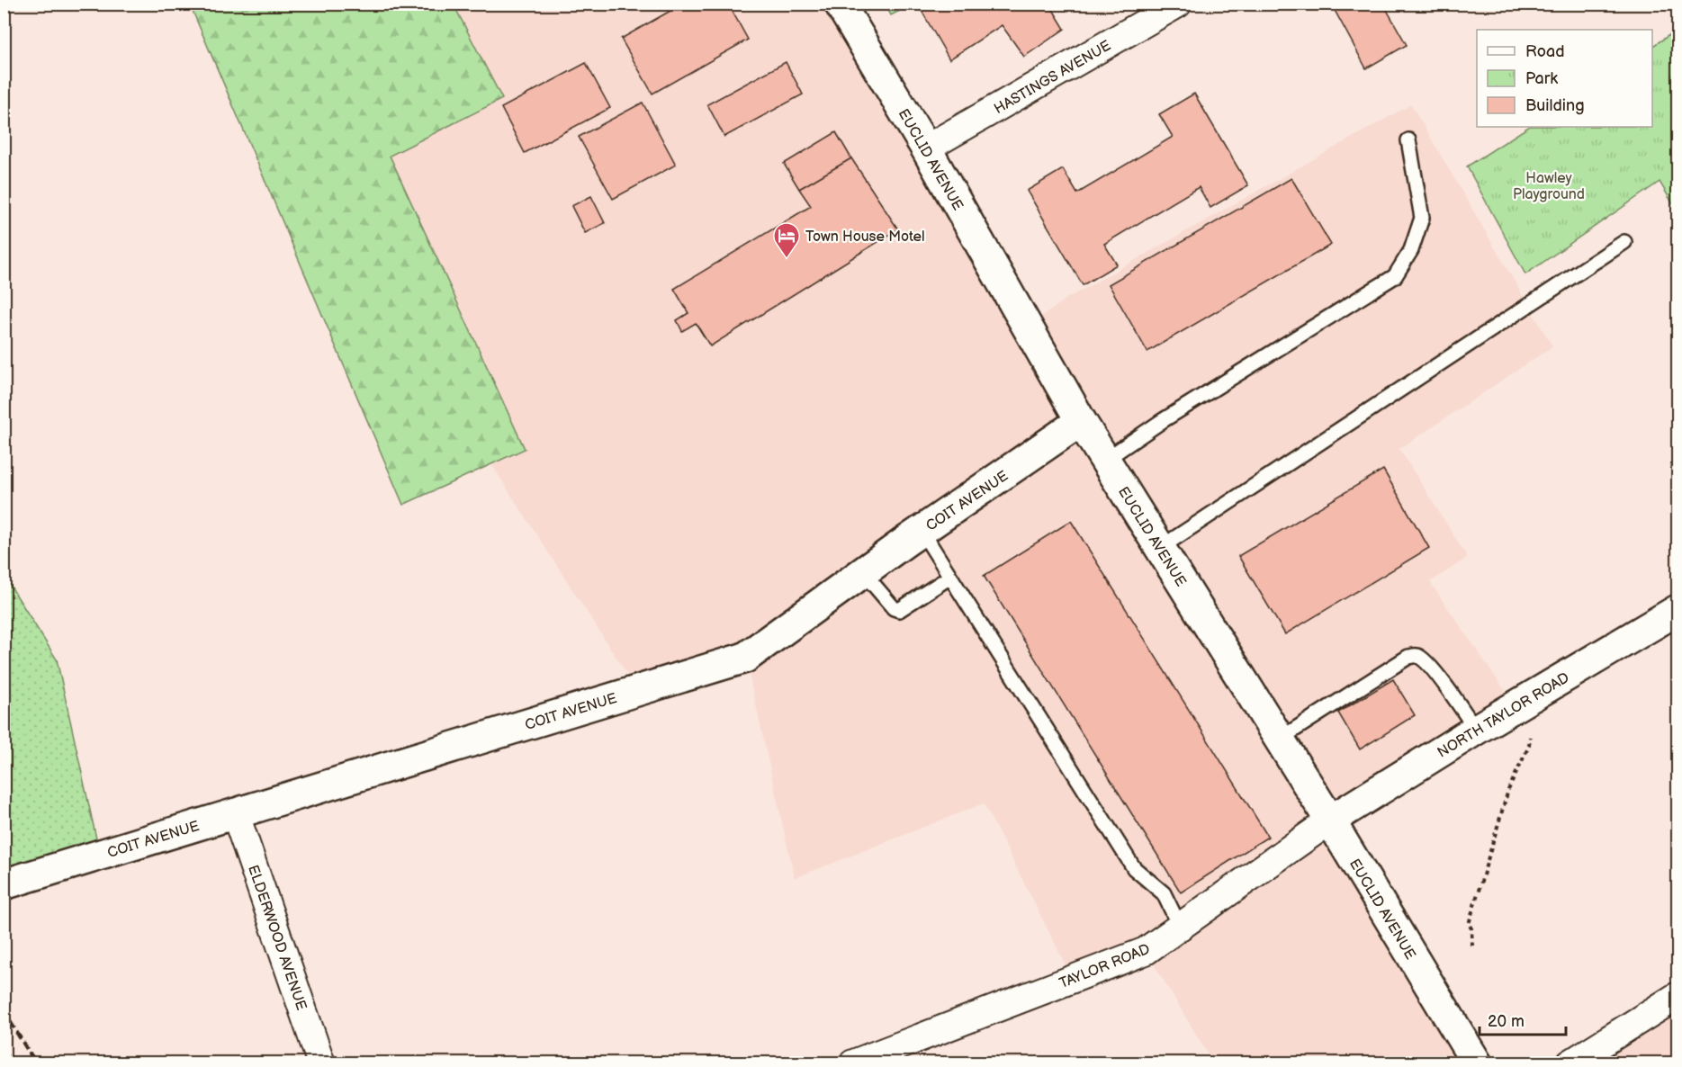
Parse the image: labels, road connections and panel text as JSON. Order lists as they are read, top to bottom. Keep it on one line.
{"streets":{"street":["HASTINGS AVENUE","EUCLID AVENUE","COIT AVENUE","NORTH TAYLOR ROAD","ELDERWOOD AVENUE","TAYLOR ROAD"]},"crossings":[["HASTINGS AVENUE","EUCLID AVENUE"],["EUCLID AVENUE","COIT AVENUE"],["EUCLID AVENUE","NORTH TAYLOR ROAD"],["EUCLID AVENUE","TAYLOR ROAD"],["COIT AVENUE","ELDERWOOD AVENUE"],["NORTH TAYLOR ROAD","TAYLOR ROAD"]],"parks":["Hawley Playground"],"places":{"hotel":["Town House Motel"]},"legend":["Road","Park","Building"],"scale_bar":"20 m"}
